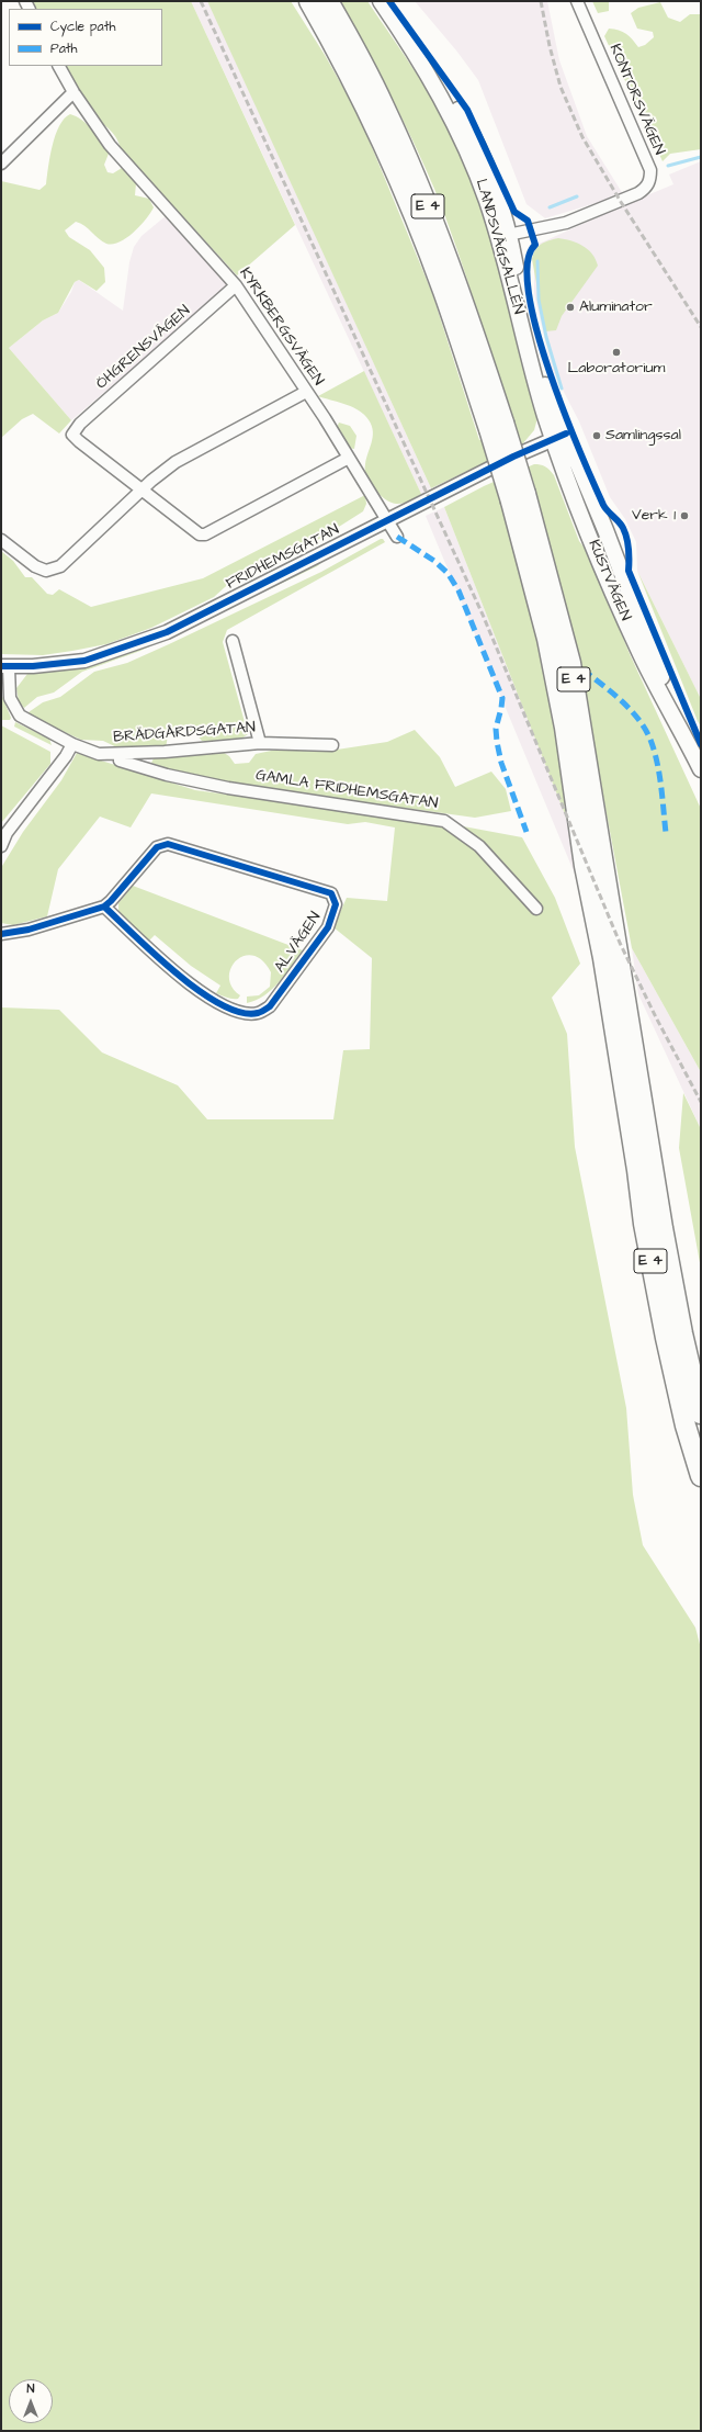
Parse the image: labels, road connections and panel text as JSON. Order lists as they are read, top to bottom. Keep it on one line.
{"streets":{"highway":["E 4"],"main road":["LANDSVÄGSALLÉN","KUSTVÄGEN"],"street":["KONTORSVÄGEN","KYRKBERGSVÄGEN","ÖHGRENSVÄGEN","FRIDHEMSGATAN","BRÄDGÅRDSGATAN","GAMLA FRIDHEMSGATAN","ALVÄGEN"]},"crossings":[["KONTORSVÄGEN","LANDSVÄGSALLÉN"],["LANDSVÄGSALLÉN","FRIDHEMSGATAN"],["LANDSVÄGSALLÉN","KUSTVÄGEN"],["KYRKBERGSVÄGEN","ÖHGRENSVÄGEN"],["KYRKBERGSVÄGEN","FRIDHEMSGATAN"],["FRIDHEMSGATAN","KUSTVÄGEN"],["FRIDHEMSGATAN","BRÄDGÅRDSGATAN"]],"places":["Aluminator","Laboratorium","Samlingssal","Verk 1"],"legend":["Cycle path","Path"],"north":"top"}
